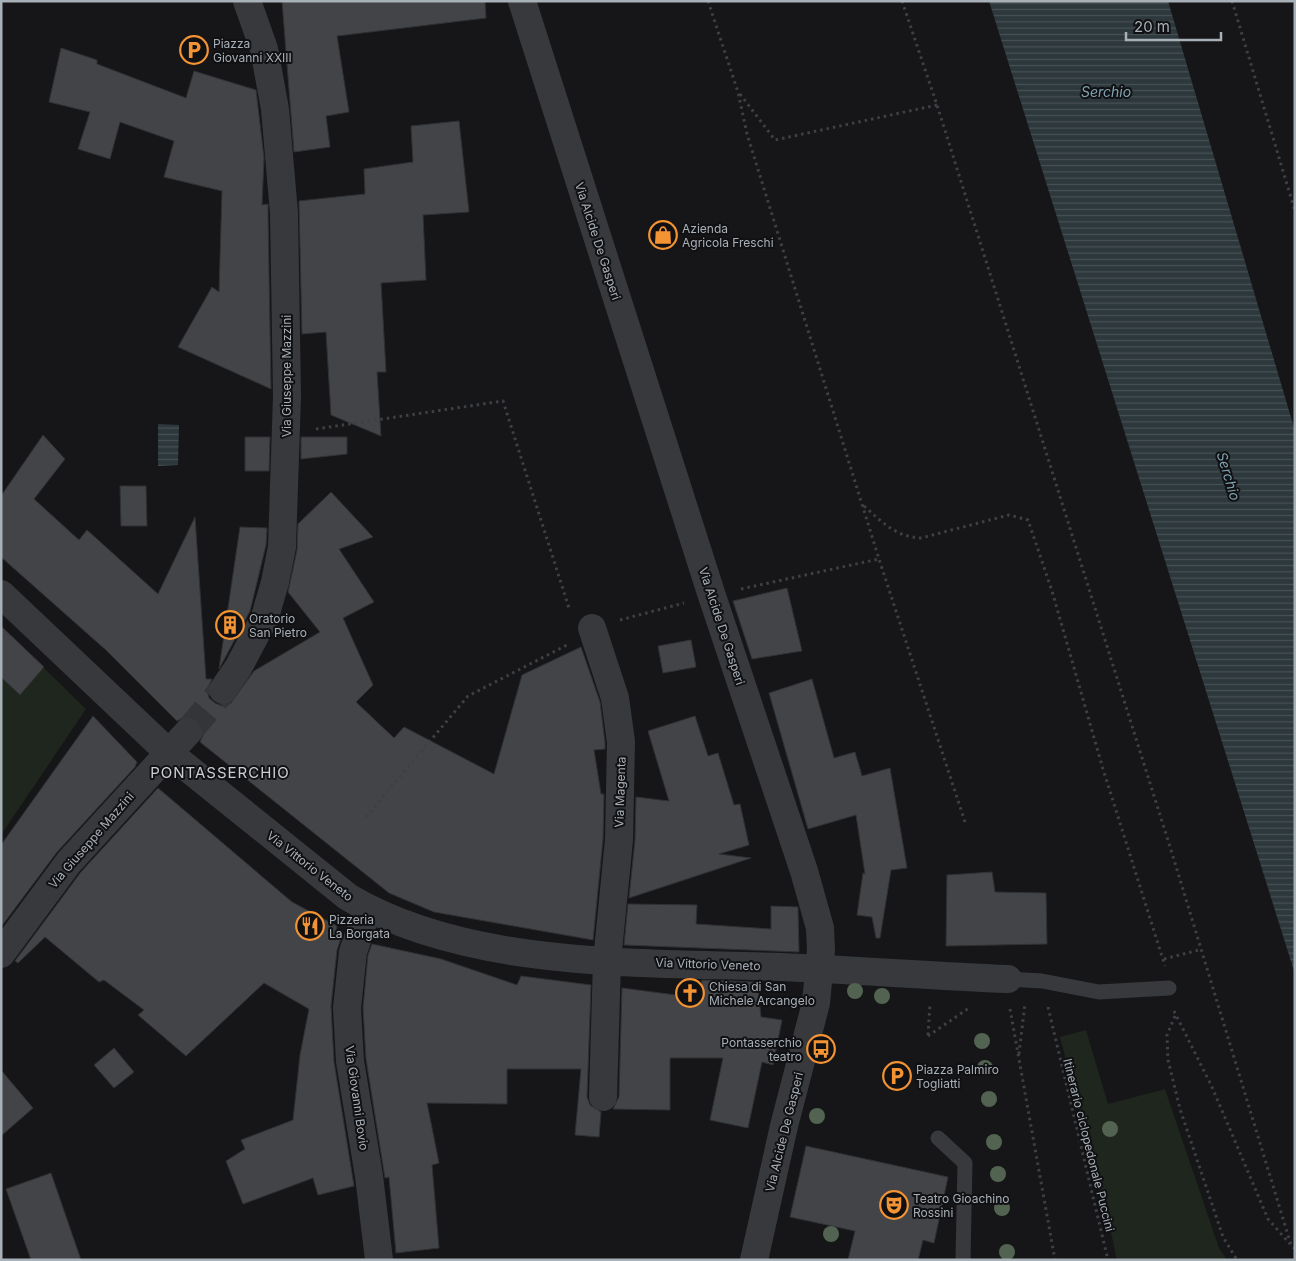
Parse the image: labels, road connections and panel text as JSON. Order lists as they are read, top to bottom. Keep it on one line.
{"streets":{"street":["Via Alcide De Gasperi","Via Giuseppe Mazzini","Via Magenta","Via Vittorio Veneto","Via Giovanni Bovio"],"path":["Itinerario ciclopedonale Puccini"]},"crossings":[["Via Alcide De Gasperi","Via Vittorio Veneto"],["Via Giuseppe Mazzini","Via Vittorio Veneto"],["Via Magenta","Via Vittorio Veneto"],["Via Vittorio Veneto","Via Giovanni Bovio"]],"districts":["PONTASSERCHIO"],"water":["Serchio"],"places":{"parking":["Piazza Giovanni XXIII","Piazza Palmiro Togliatti"],"shop":["Azienda Agricola Freschi"],"building":["Oratorio San Pietro"],"restaurant":["Pizzeria La Borgata"],"church":["Chiesa di San Michele Arcangelo"],"bus stop":["Pontasserchio teatro"],"theatre":["Teatro Gioachino Rossini"]},"scale_bar":"20 m"}
